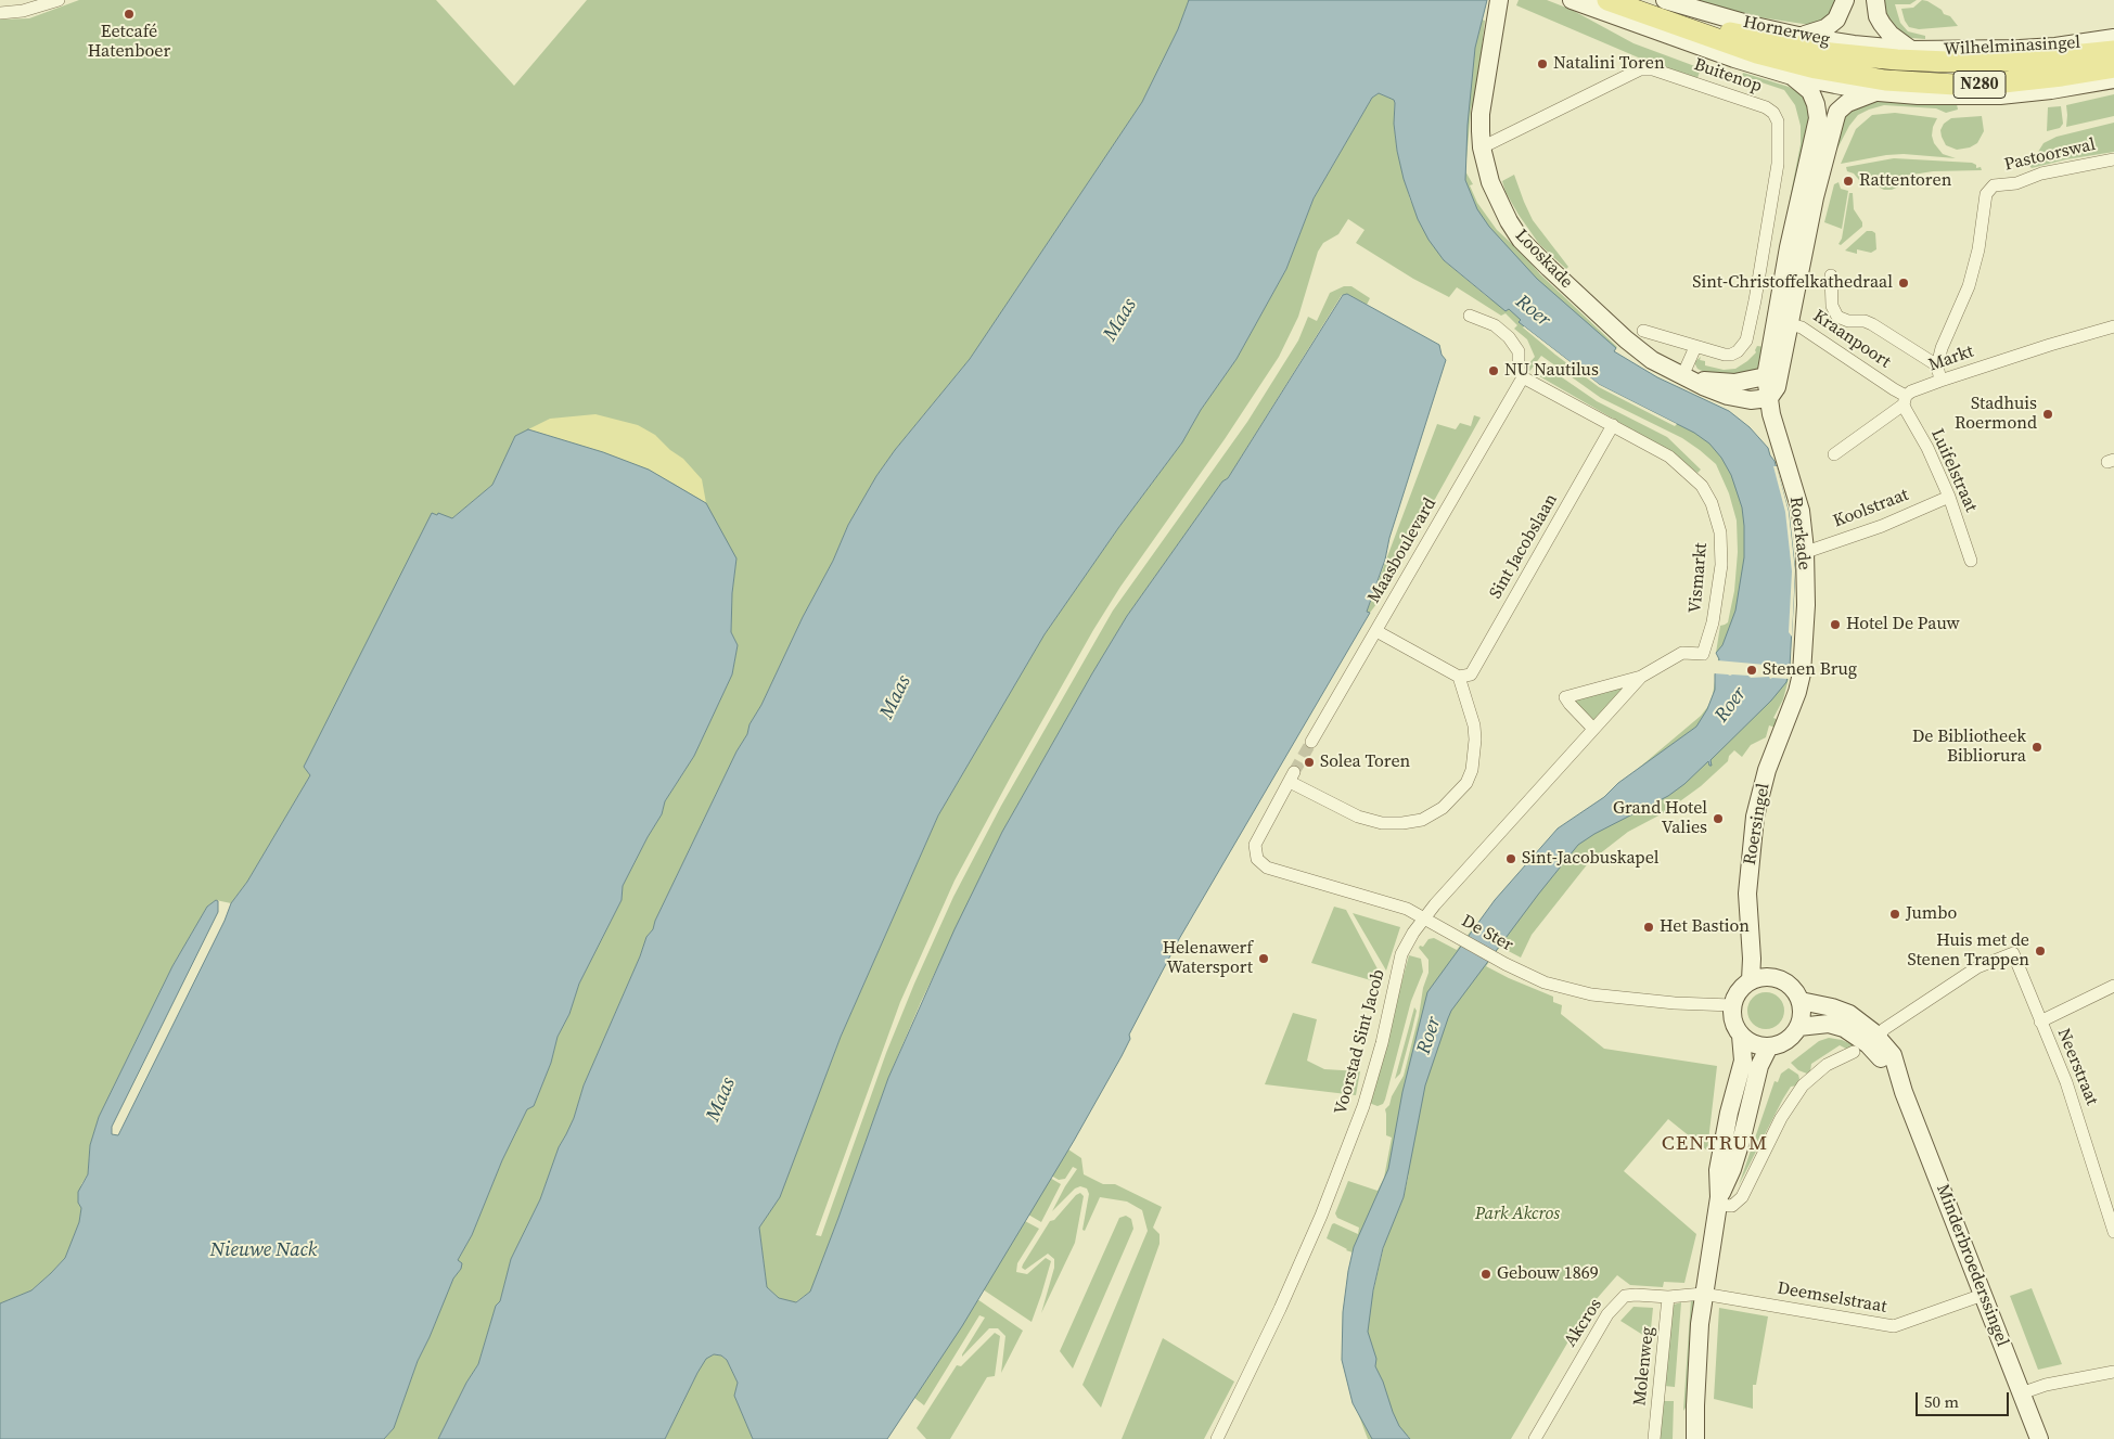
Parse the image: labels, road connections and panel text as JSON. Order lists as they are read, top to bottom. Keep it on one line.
{"streets":{"main road":["Hornerweg","Wilhelminasingel","N280","Looskade","Roerkade","Roersingel","Minderbroederssingel"],"street":["Buitenop","Pastoorswal","Kraanpoort","Markt","Luifelstraat","Koolstraat","Sint Jacobslaan","Maasboulevard","Vismarkt","De Ster","Voorstad Sint Jacob","Neerstraat","Deemselstraat","Akcros","Molenweg"]},"crossings":[["Hornerweg","Wilhelminasingel"],["Buitenop","Looskade"],["Looskade","Roerkade"],["Kraanpoort","Markt"],["Kraanpoort","Luifelstraat"],["Kraanpoort","Roerkade"],["Markt","Luifelstraat"],["Luifelstraat","Koolstraat"],["Koolstraat","Roerkade"],["Roerkade","Roersingel"],["Sint Jacobslaan","Vismarkt"],["Sint Jacobslaan","De Ster"],["Maasboulevard","Vismarkt"],["Vismarkt","Voorstad Sint Jacob"],["Roersingel","De Ster"],["Roersingel","Minderbroederssingel"],["De Ster","Voorstad Sint Jacob"],["De Ster","Minderbroederssingel"],["Neerstraat","Minderbroederssingel"],["Minderbroederssingel","Deemselstraat"],["Deemselstraat","Akcros"],["Akcros","Molenweg"]],"districts":["CENTRUM"],"water":["Roer","Maas","Nieuwe Nack"],"parks":["Park Akcros"],"places":["Eetcafé Hatenboer","Natalini Toren","Rattentoren","Sint-Christoffelkathedraal","NU Nautilus","Stadhuis Roermond","Hotel De Pauw","Stenen Brug","De Bibliotheek Bibliorura","Solea Toren","Grand Hotel Valies","Sint-Jacobuskapel","Jumbo","Het Bastion","Huis met de Stenen Trappen","Helenawerf Watersport","Gebouw 1869"],"scale_bar":"50 m"}
